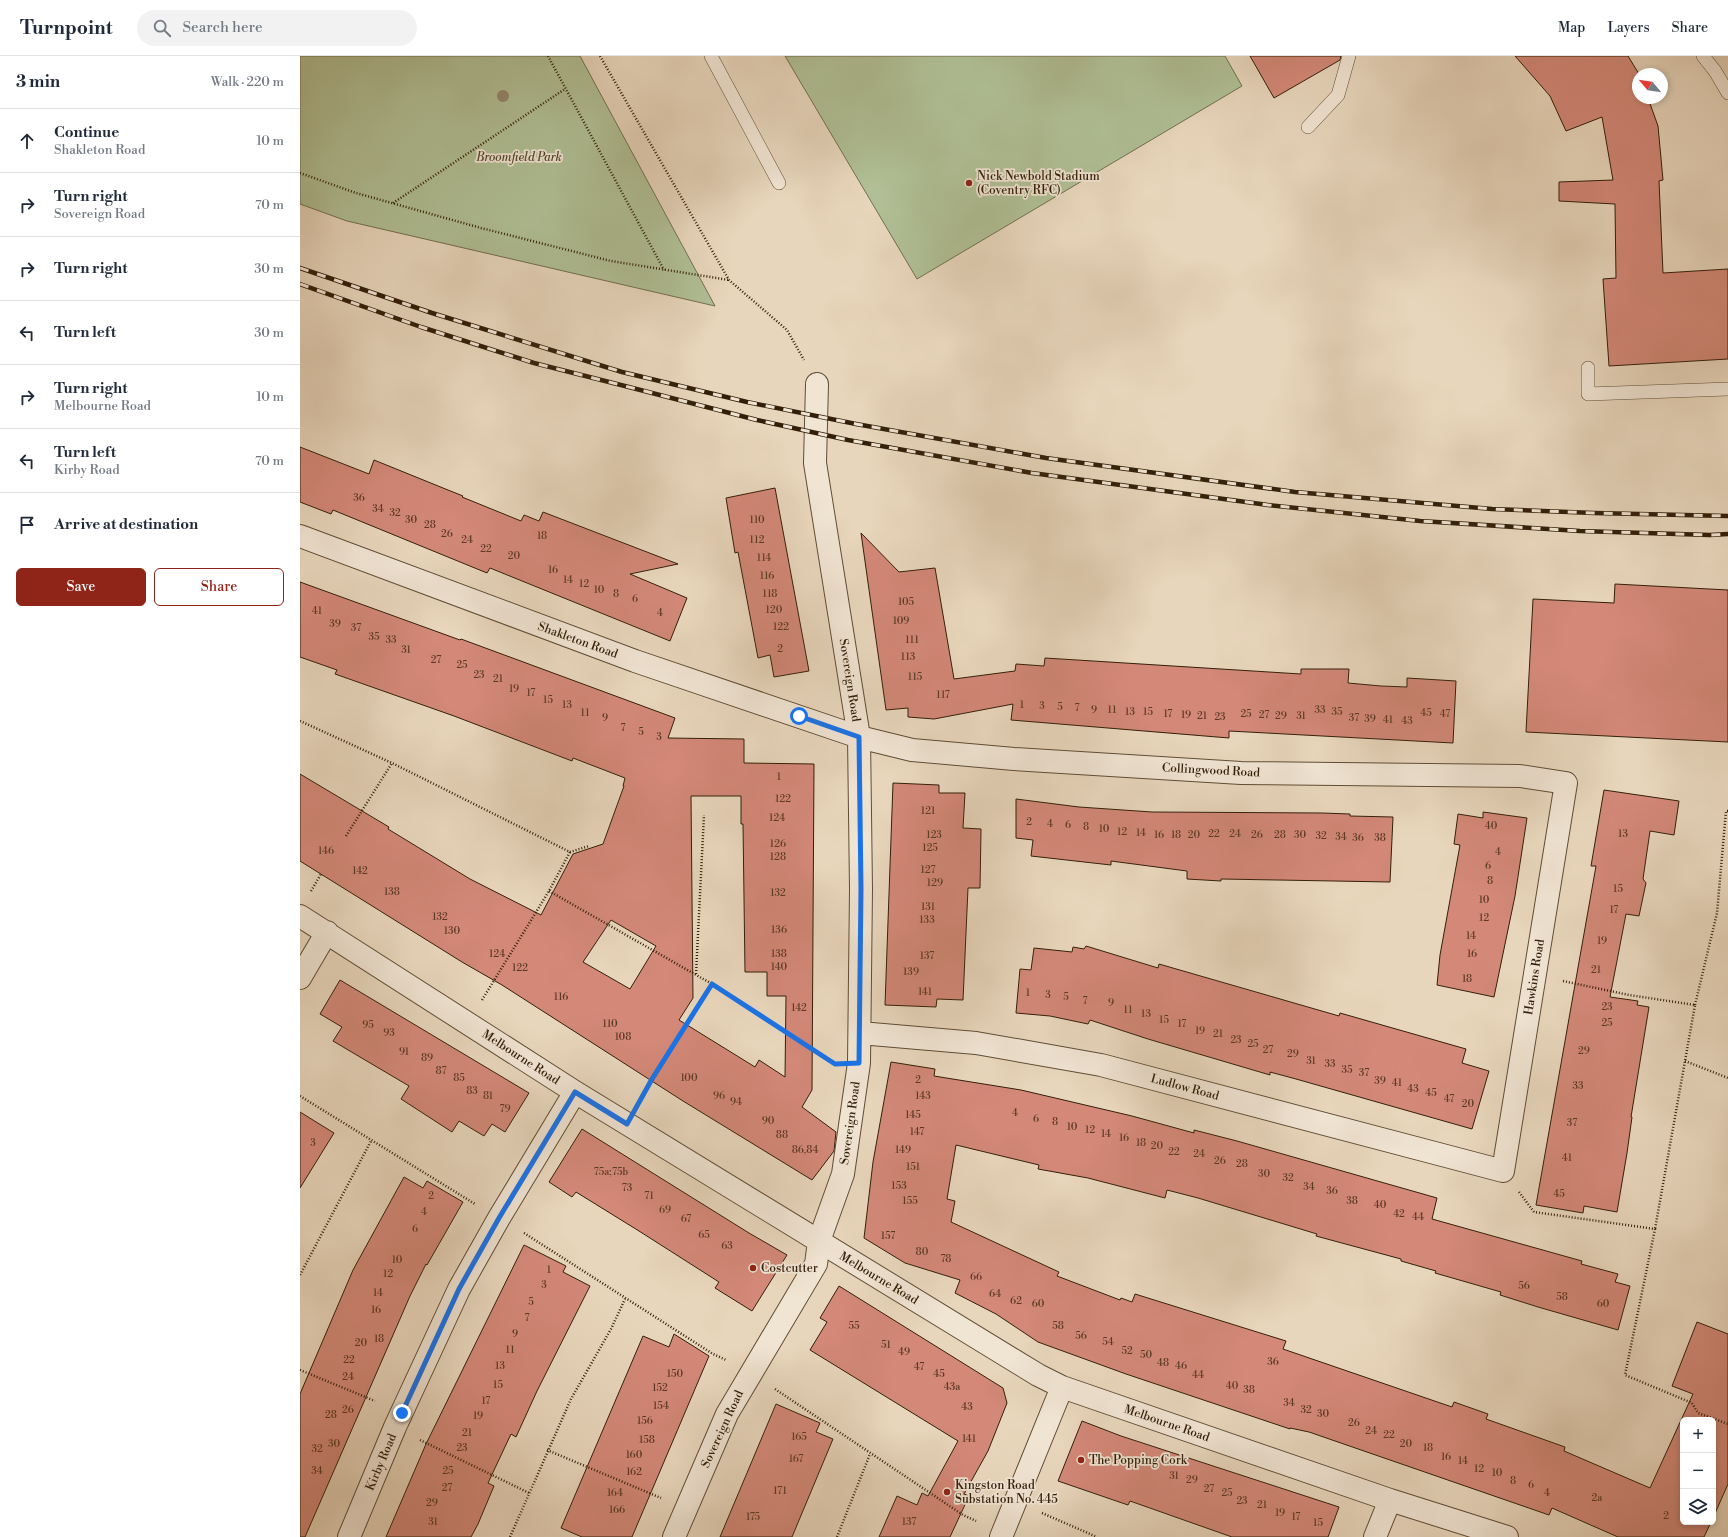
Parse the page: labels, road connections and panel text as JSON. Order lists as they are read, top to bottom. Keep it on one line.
{"streets":{"street":["Shakleton Road","Sovereign Road","Collingwood Road","Hawkins Road","Melbourne Road","Ludlow Road","Kirby Road"]},"crossings":[["Shakleton Road","Sovereign Road"],["Shakleton Road","Collingwood Road"],["Sovereign Road","Collingwood Road"],["Sovereign Road","Melbourne Road"],["Sovereign Road","Ludlow Road"],["Collingwood Road","Hawkins Road"],["Hawkins Road","Ludlow Road"],["Melbourne Road","Kirby Road"]],"parks":["Broomfield Park"],"places":["Nick Newbold Stadium (Coventry RFC)","Costcutter","The Popping Cork","Kingston Road Substation No. 445"],"house_numbers":["36","34","32","30","110","28","26","18","24","112","22","20","114","16","116","14","12","10","8","118","6","105","120","41","4","109","39","122","37","35","33","111","2","31","113","27","25","23","115","21","19","17","117","15","13","1","3","5","7","9","11","33","13","15","35","11","45","17","25","47","19","27","21","29","31","23","9","37","39","41","43","7","5","3","1","122","121","124","2","4","6","40","8","10","12","14","22","24","13","123","16","18","20","26","28","30","32","34","36","38","126","125","146","4","128","6","127","142","8","129","15","138","132","10","131","17","132","12","133","136","130","14","19","124","138","16","137","140","122","21","139","18","141","1","3","116","5","7","9","23","142","11","13","15","25","110","17","95","19","93","21","108","23","25","27","29","91","29","89","31","33","35","87","37","85","100","2","39","41","33","43","83","45","81","96","143","47","94","20","79","4","145","6","90","8","37","10","12","147","14","88","16","3","18","20","86,84","149","22","24","41","26","28","151","75a;75b","30","32","153","34","73","36","45","2","71","155","38","40","69","4","42","44","67","6","65","157","63","80","78","10","1","12","66","3","56","14","64","58","62","5","60","60","16","7","55","58","9","56","18","54","20","51","11","52","49","50","22","36","48","13","46","47","150","45","44","24","15","40","43a","152","38","17","34","154","43","26","32","30","28","19","156","26","24","21","22","165","141","158","30","20","23","18","32","160","16","167","14","12","34","25","162","10","31","29","8","6","27","27","171","164","25","4","2a","23","29","21","166","19","2","175","17","31","137","15"],"north":"top left","page":{"header":"Turnpoint","search":"Search here","nav":["Map","Layers","Share"],"heading":["3 min","Walk · 220 m"],"list":[["Continue","Shakleton Road","10 m"],["Turn right","Sovereign Road","70 m"],["Turn right","30 m"],["Turn left","30 m"],["Turn right","Melbourne Road","10 m"],["Turn left","Kirby Road","70 m"],"Arrive at destination"],"buttons":["Save","Share"],"map_buttons":["+","−"]}}
